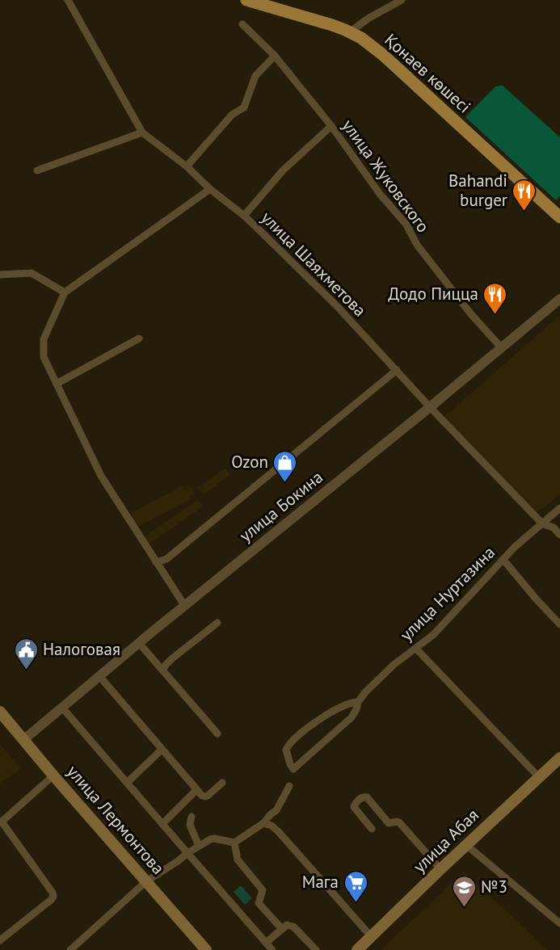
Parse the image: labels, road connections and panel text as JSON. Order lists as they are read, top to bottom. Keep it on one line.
{"streets":{"main road":["Қонаев көшесі","улица Лермонтова","улица Абая"],"street":["улица Жуковского","улица Шаяхметова","улица Бокина","улица Нуртазина"]},"crossings":[["улица Жуковского","улица Бокина"],["улица Шаяхметова","улица Бокина"],["улица Шаяхметова","улица Нуртазина"],["улица Бокина","улица Лермонтова"]],"places":{"restaurant":["Bahandi burger","Додо Пицца"],"shop":["Ozon"],"public building":["Налоговая"],"supermarket":["Мага"],"school or university":["№3"]}}
